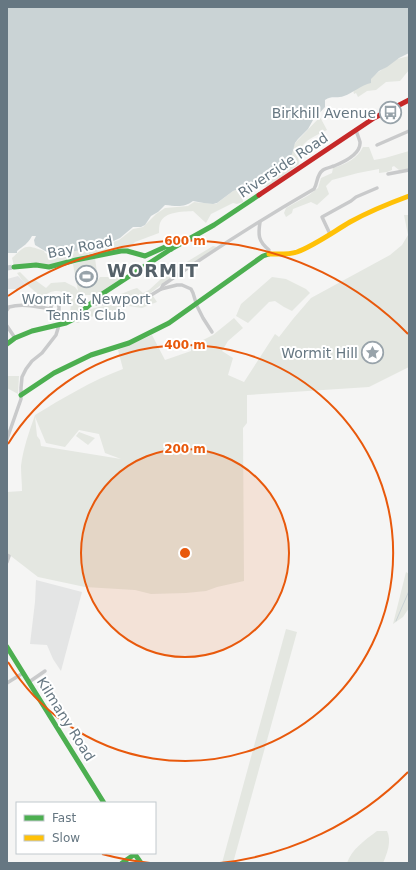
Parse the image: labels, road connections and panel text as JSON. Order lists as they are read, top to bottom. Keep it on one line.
{"streets":{"main road":["Riverside Road","Bay Road","Kilmany Road"]},"crossings":[["Riverside Road","Bay Road"]],"districts":["WORMIT"],"places":{"bus stop":["Birkhill Avenue"],"sports":["Wormit & Newport Tennis Club"],"place":["Wormit Hill"]},"legend":["Fast","Slow"],"rings":["600 m","400 m","200 m"]}
